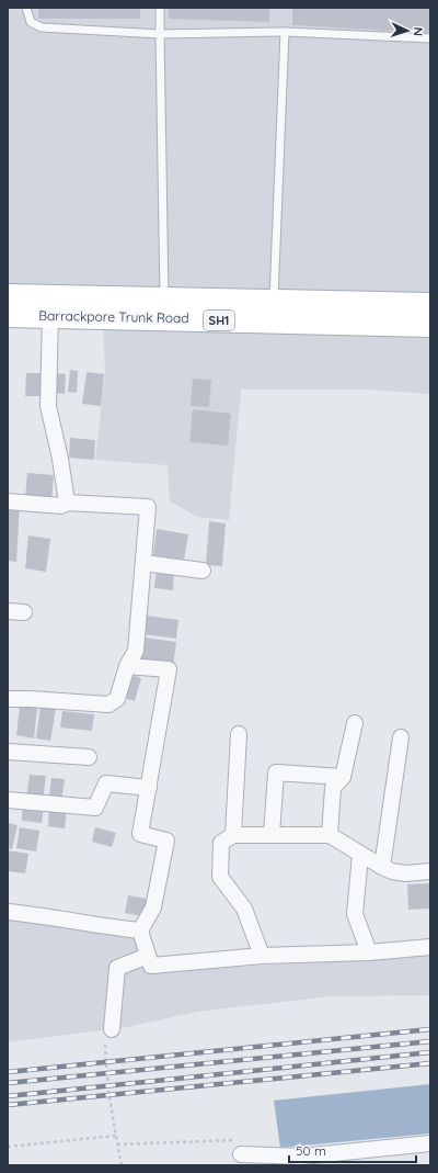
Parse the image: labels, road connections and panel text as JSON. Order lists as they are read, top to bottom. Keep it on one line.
{"streets":{"main road":["Barrackpore Trunk Road","SH1"]},"scale_bar":"50 m","north":"right"}
